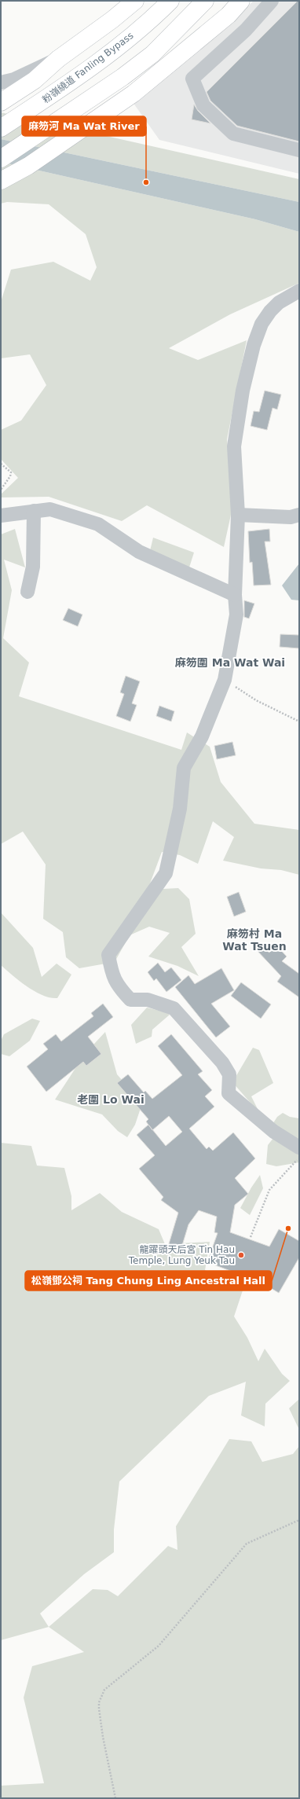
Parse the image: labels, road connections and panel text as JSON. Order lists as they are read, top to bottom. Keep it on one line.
{"streets":{"main road":["粉嶺繞道 Fanling Bypass"]},"districts":["麻笏圍 Ma Wat Wai","麻笏村 Ma Wat Tsuen","老圍 Lo Wai"],"places":["麻笏河 Ma Wat River","松嶺鄧公祠 Tang Chung Ling Ancestral Hall","龍躍頭天后宮 Tin Hau Temple, Lung Yeuk Tau"]}
